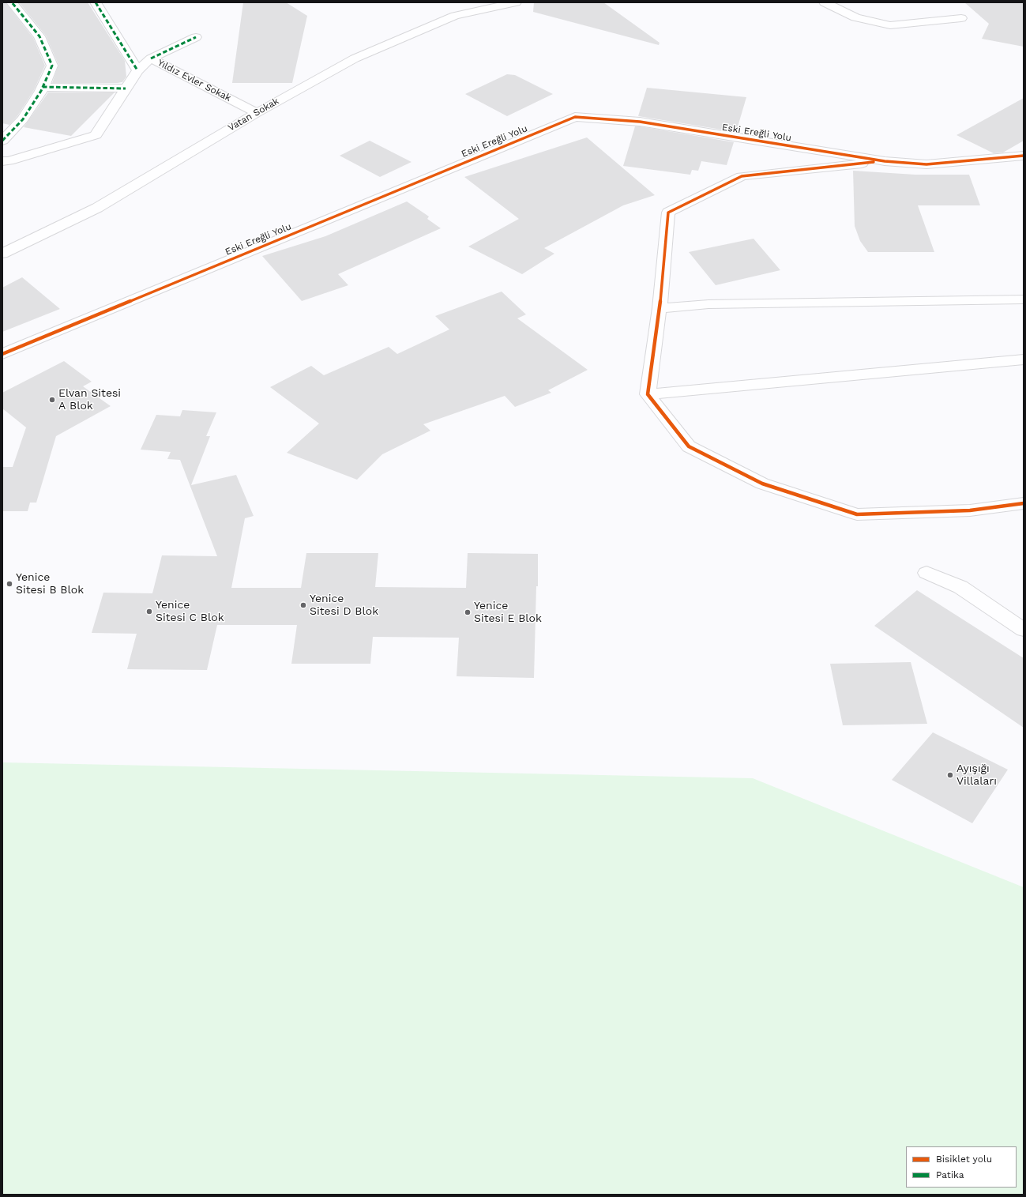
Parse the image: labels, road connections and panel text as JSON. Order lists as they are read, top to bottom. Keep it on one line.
{"streets":{"street":["Yıldız Evler Sokak","Vatan Sokak","Eski Ereğli Yolu"]},"crossings":[["Yıldız Evler Sokak","Vatan Sokak"]],"places":["Elvan Sitesi A Blok","Yenice Sitesi B Blok","Yenice Sitesi D Blok","Yenice Sitesi C Blok","Yenice Sitesi E Blok","Ayışığı Villaları"],"legend":["Bisiklet yolu","Patika"]}
